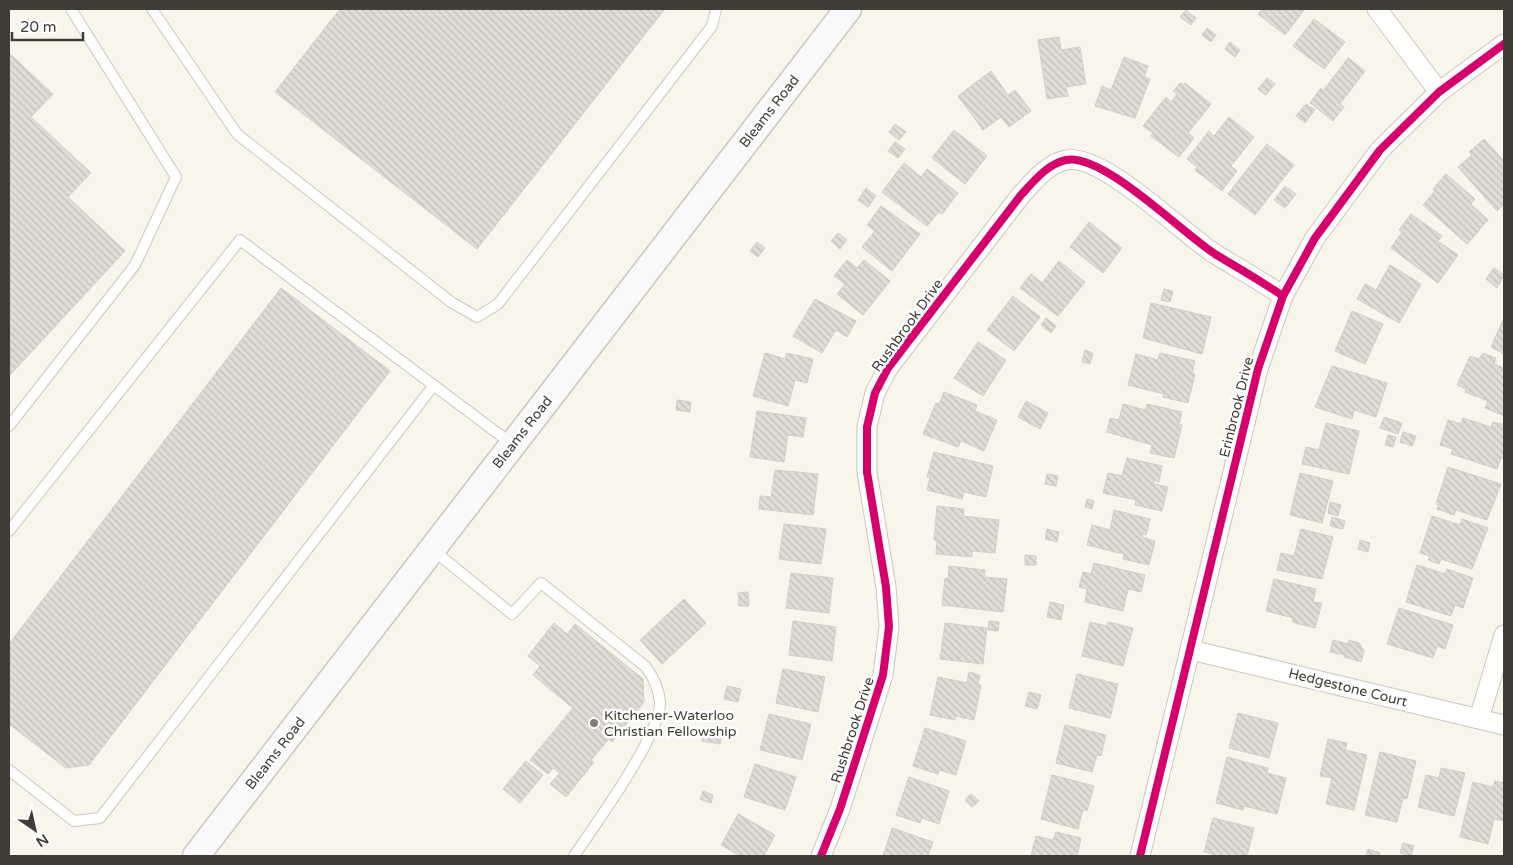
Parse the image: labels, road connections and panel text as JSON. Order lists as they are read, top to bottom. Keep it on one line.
{"streets":{"main road":["Bleams Road"],"street":["Rushbrook Drive","Erinbrook Drive","Hedgestone Court"]},"crossings":[["Rushbrook Drive","Erinbrook Drive"],["Erinbrook Drive","Hedgestone Court"]],"places":["Kitchener-Waterloo Christian Fellowship"],"scale_bar":"20 m","north":"bottom right"}
